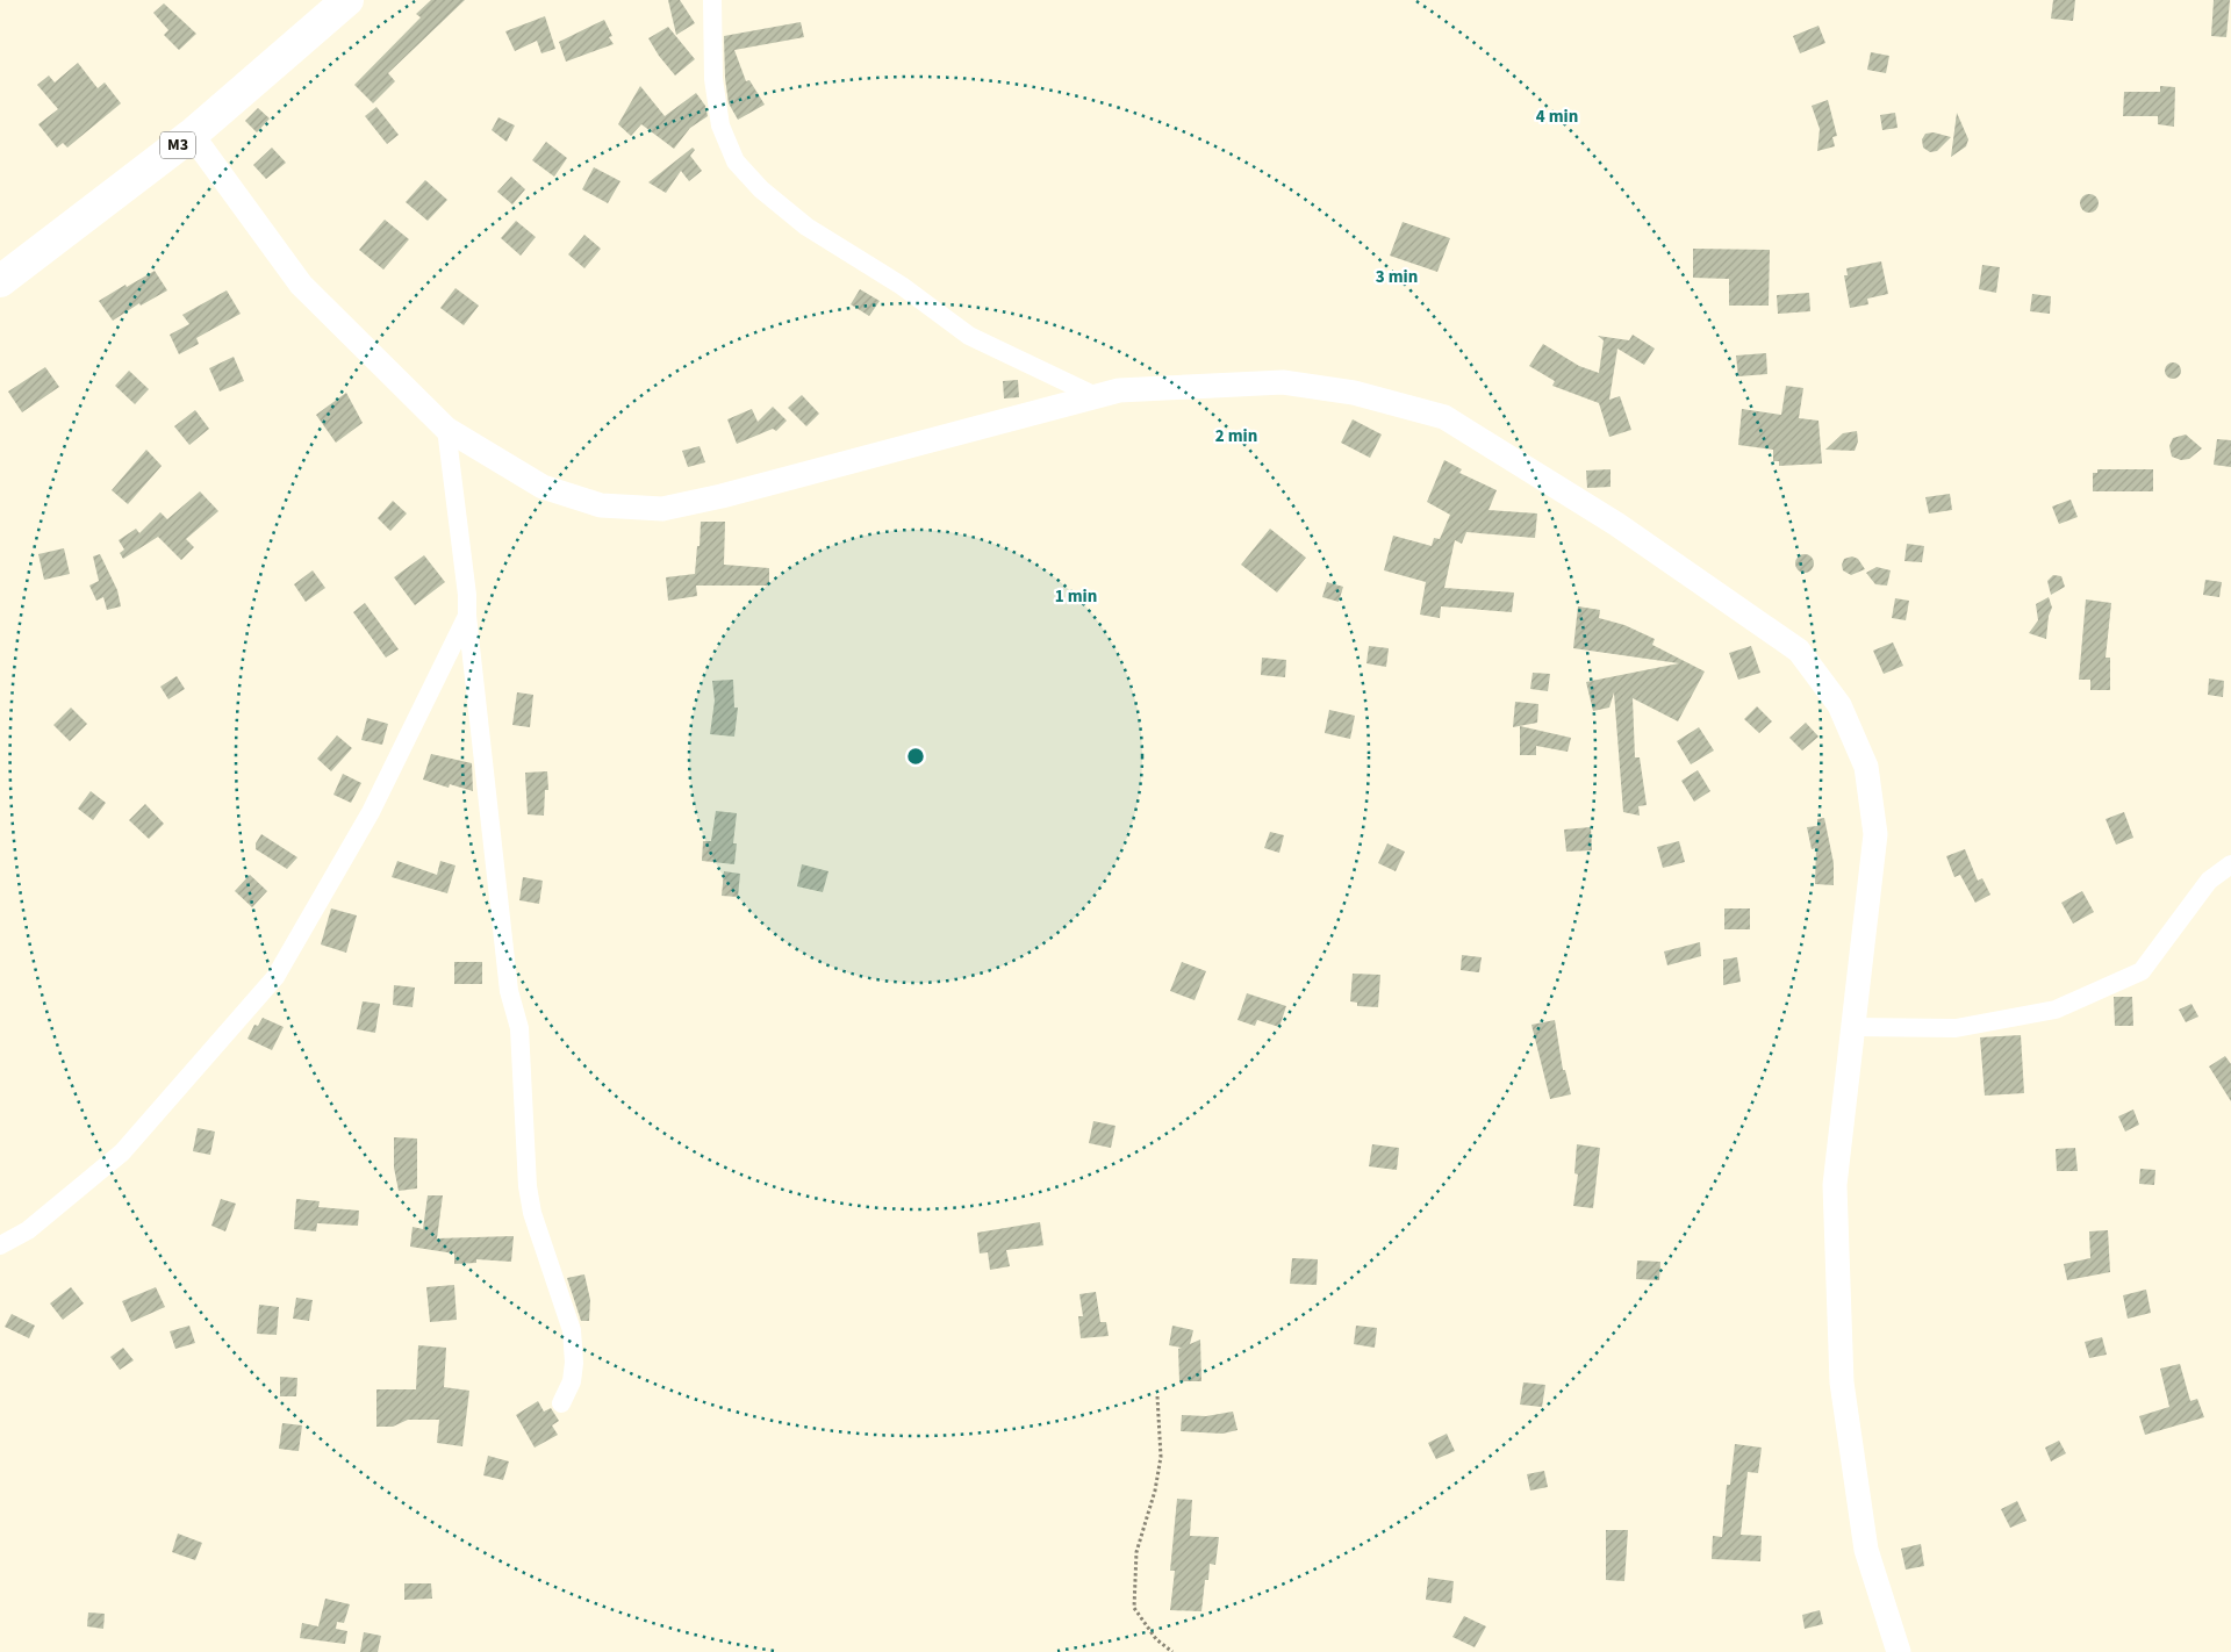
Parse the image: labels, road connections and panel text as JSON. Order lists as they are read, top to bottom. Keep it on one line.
{"streets":{"highway":["M3"]},"rings":["4 min","3 min","2 min","1 min"]}
